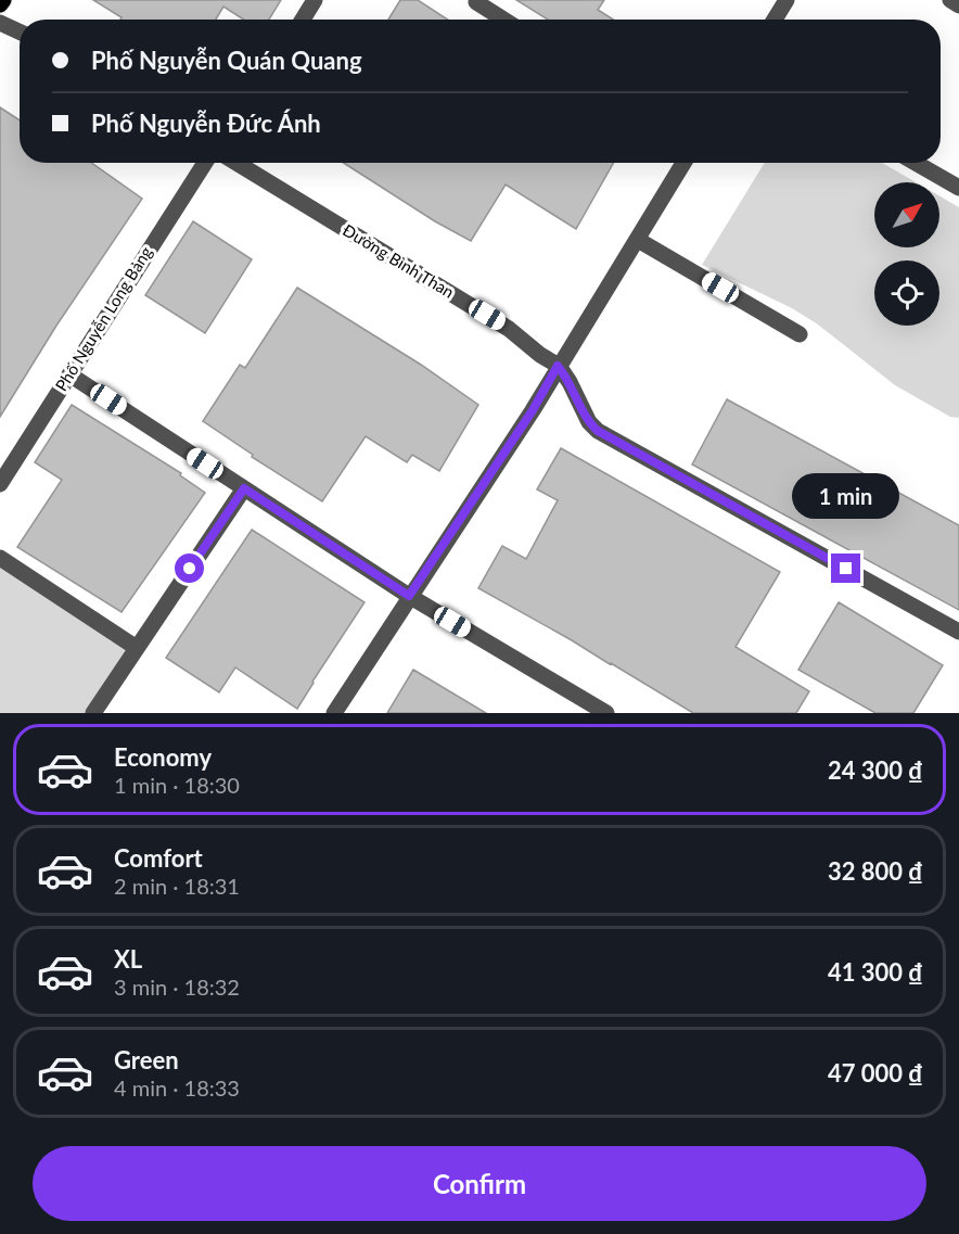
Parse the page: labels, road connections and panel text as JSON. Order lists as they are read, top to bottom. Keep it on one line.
{"streets":{"street":["Đường Bình Than","Phố Nguyễn Long Bảng"]},"north":"top right","page":{"banner":["Phố Nguyễn Quán Quang","Phố Nguyễn Đức Ánh"],"bubble":"1 min","list":[{"name":"Economy","note":"1 min · 18:30","value":"24 300 ₫"},{"name":"Comfort","note":"2 min · 18:31","value":"32 800 ₫"},{"name":"XL","note":"3 min · 18:32","value":"41 300 ₫"},{"name":"Green","note":"4 min · 18:33","value":"47 000 ₫"}],"buttons":"Confirm"}}
